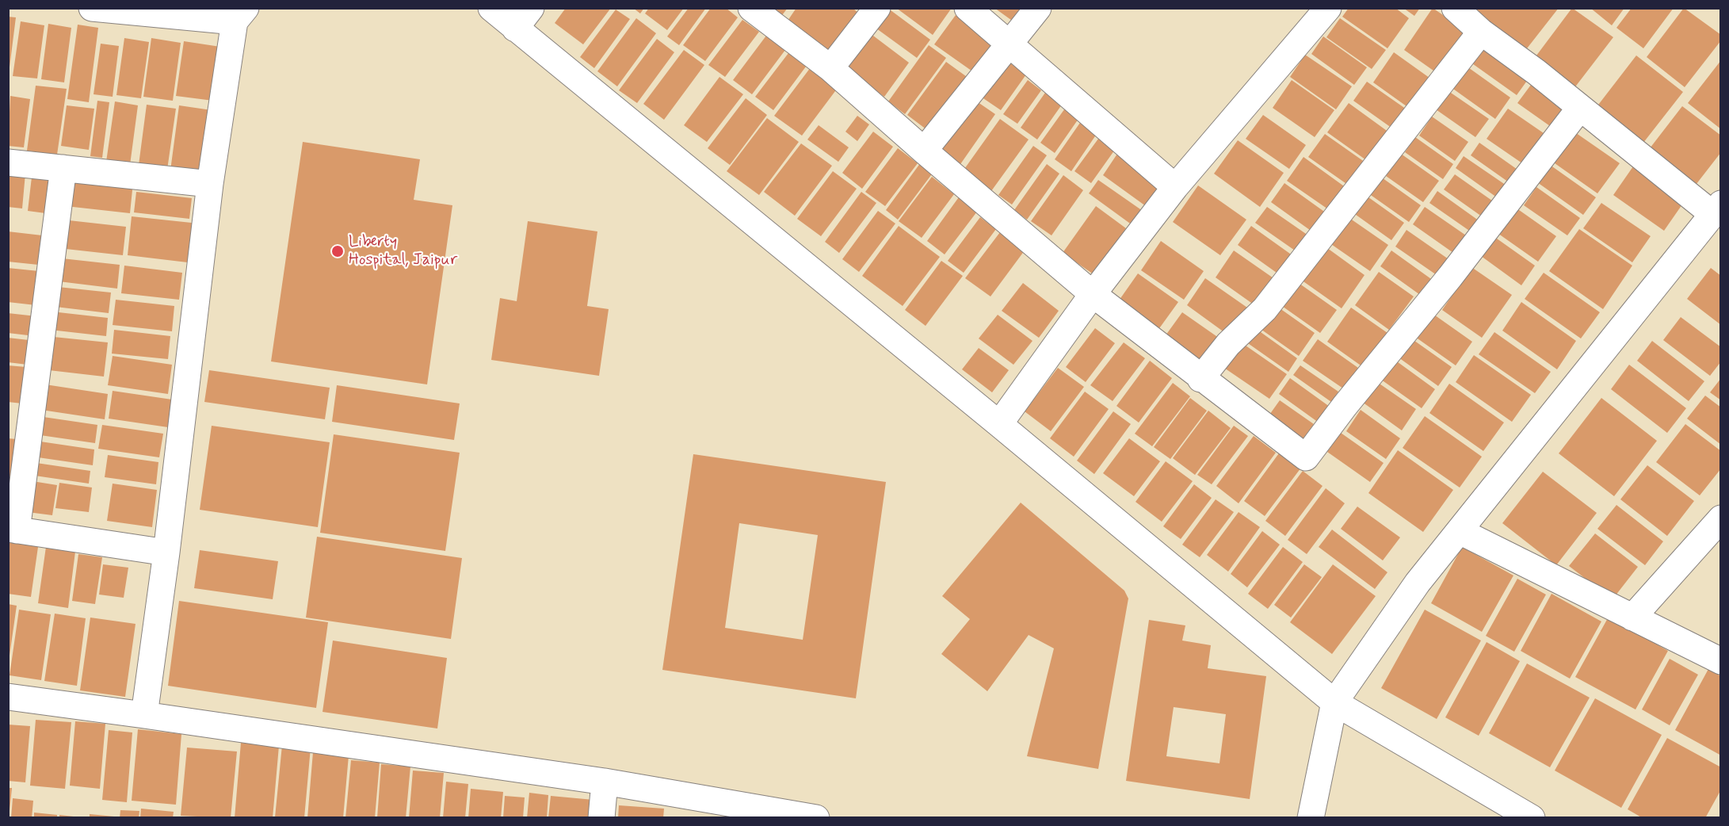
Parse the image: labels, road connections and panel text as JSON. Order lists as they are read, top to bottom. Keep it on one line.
{"places":["Liberty Hospital, Jaipur"]}
